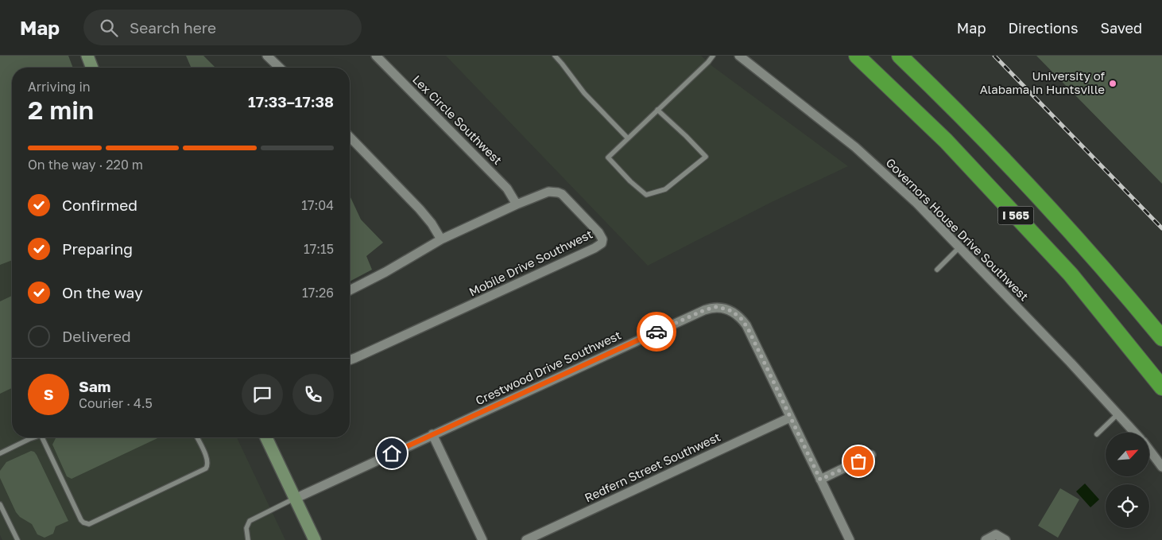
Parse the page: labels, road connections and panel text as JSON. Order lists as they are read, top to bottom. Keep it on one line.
{"streets":{"highway":["I 565"],"street":["Lex Circle Southwest","Governors House Drive Southwest","Mobile Drive Southwest","Crestwood Drive Southwest","Redfern Street Southwest"]},"crossings":[["Lex Circle Southwest","Mobile Drive Southwest"],["Crestwood Drive Southwest","Redfern Street Southwest"]],"places":["University of Alabama in Huntsville"],"north":"top right","page":{"header":"Map","search":"Search here","nav":["Map","Directions","Saved"],"heading":["2 min","Arriving in","17:33–17:38"],"panel":["Sam","Courier · 4.5"],"bar":"On the way · 220 m","list":[["Confirmed","17:04"],["Preparing","17:15"],["On the way","17:26"],"Delivered"],"round":"S"}}
